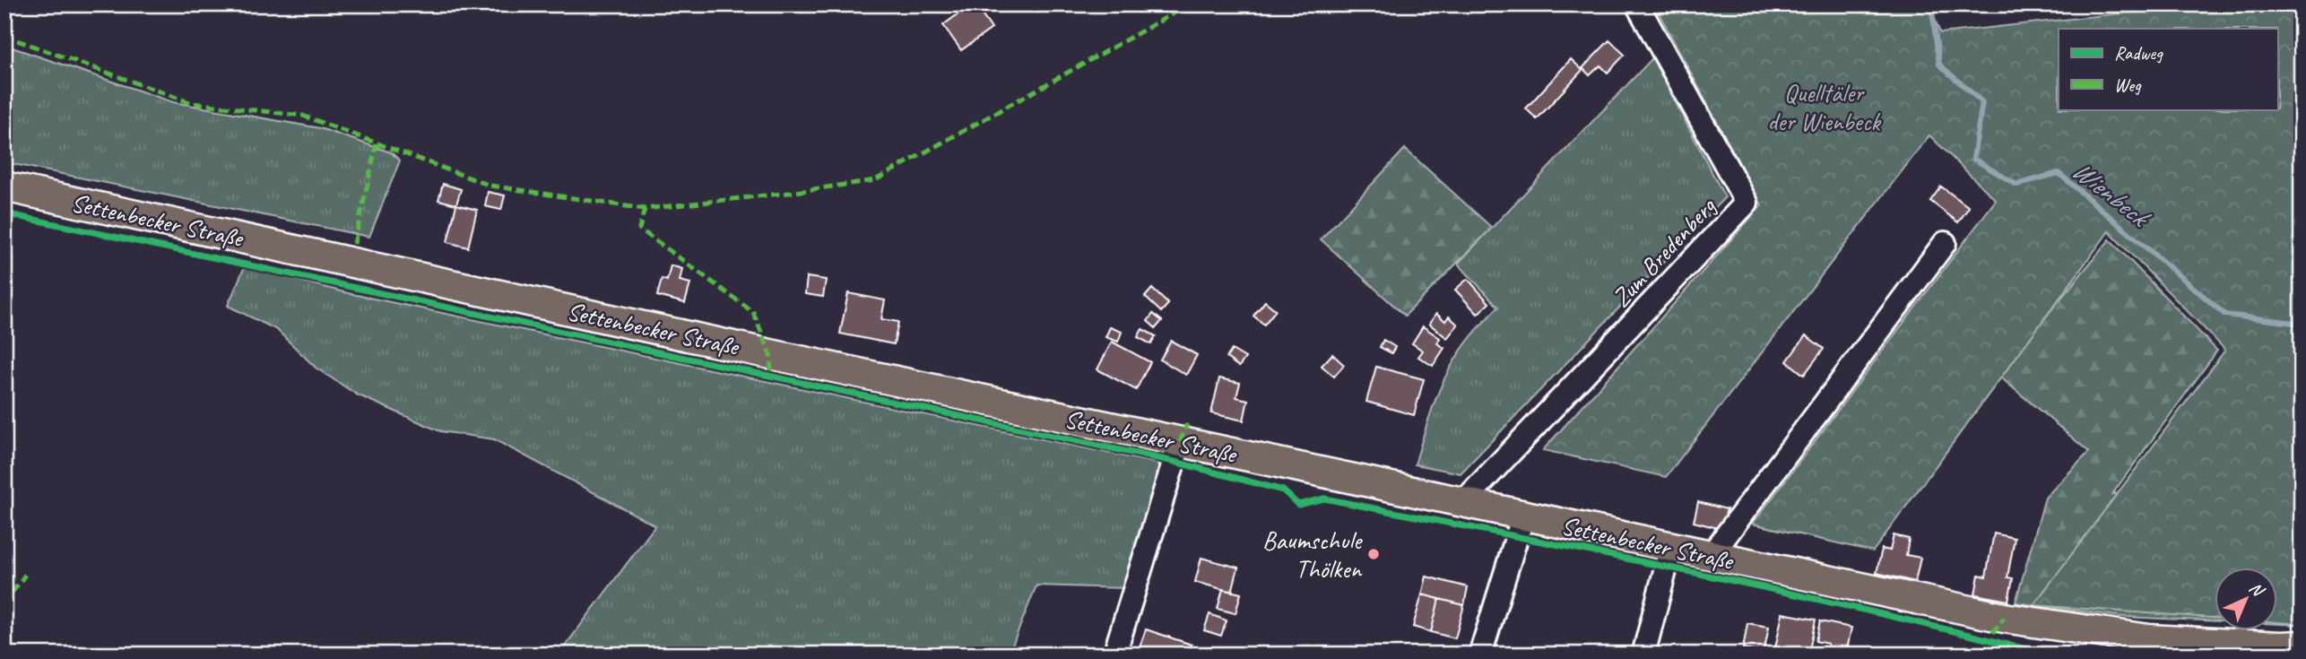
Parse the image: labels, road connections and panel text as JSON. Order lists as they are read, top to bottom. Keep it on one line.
{"streets":{"main road":["Settenbecker Straße"],"street":["Zum Bredenberg"]},"crossings":[["Settenbecker Straße","Zum Bredenberg"]],"water":["Wienbeck"],"parks":["Quelltäler der Wienbeck"],"places":["Baumschule Thölken"],"legend":["Radweg","Weg"],"north":"top right"}
